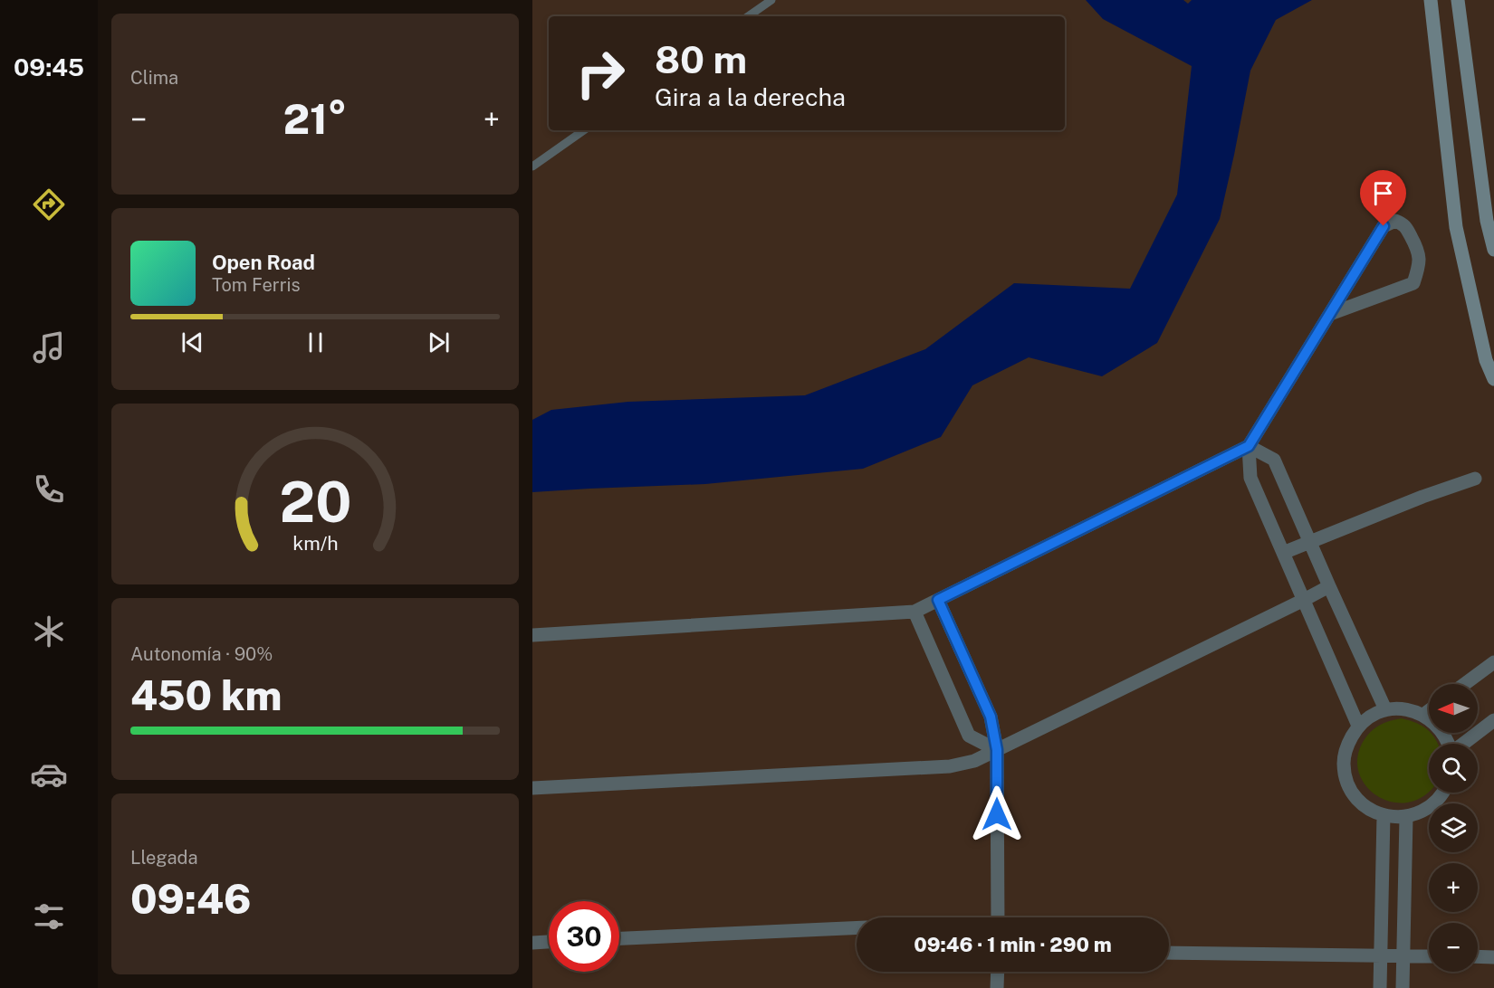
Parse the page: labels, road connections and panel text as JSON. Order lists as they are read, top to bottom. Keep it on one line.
{"north":"left","page":{"tabs":"09:45","tile":["Clima",["Autonomía · 90%","450 km"],["Llegada","09:46"]],"turn":["80 m","Gira a la derecha"],"heat":["−","21°","+"],"song":["Open Road","Tom Ferris"],"map_buttons":["+","−"],"limit":"30","trip":"09:46 · 1 min · 290 m","gauge":["20","km/h"]}}
